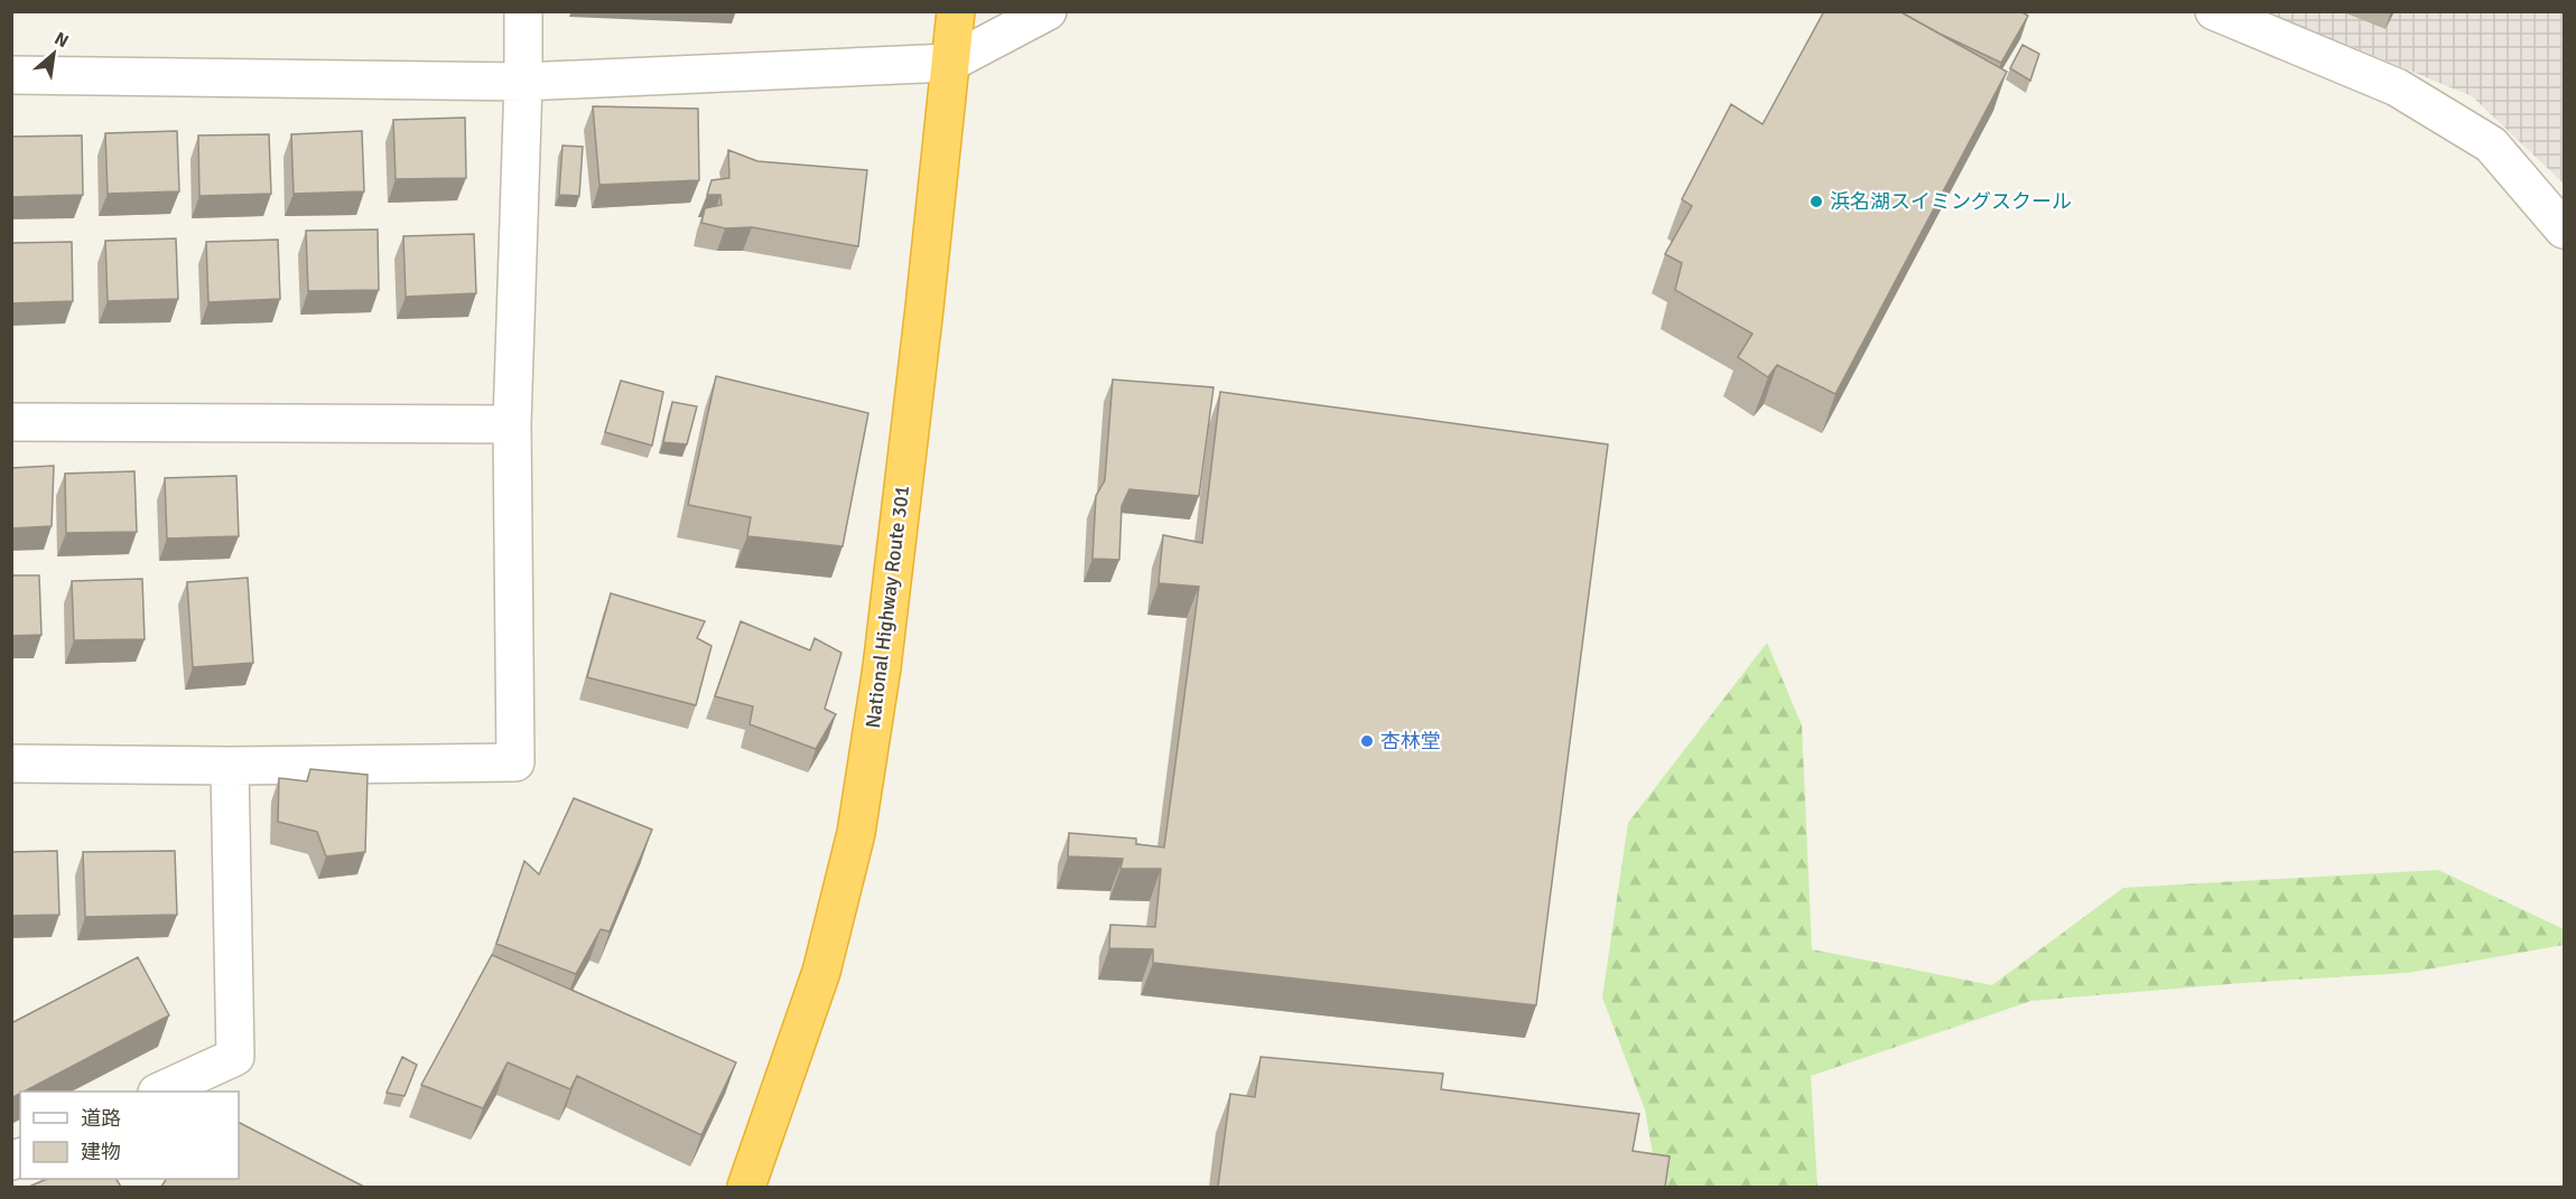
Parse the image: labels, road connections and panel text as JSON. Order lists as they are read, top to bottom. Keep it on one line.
{"streets":{"highway":["National Highway Route 301"]},"places":["浜名湖スイミングスクール","杏林堂"],"legend":["道路","建物"],"north":"top right"}
